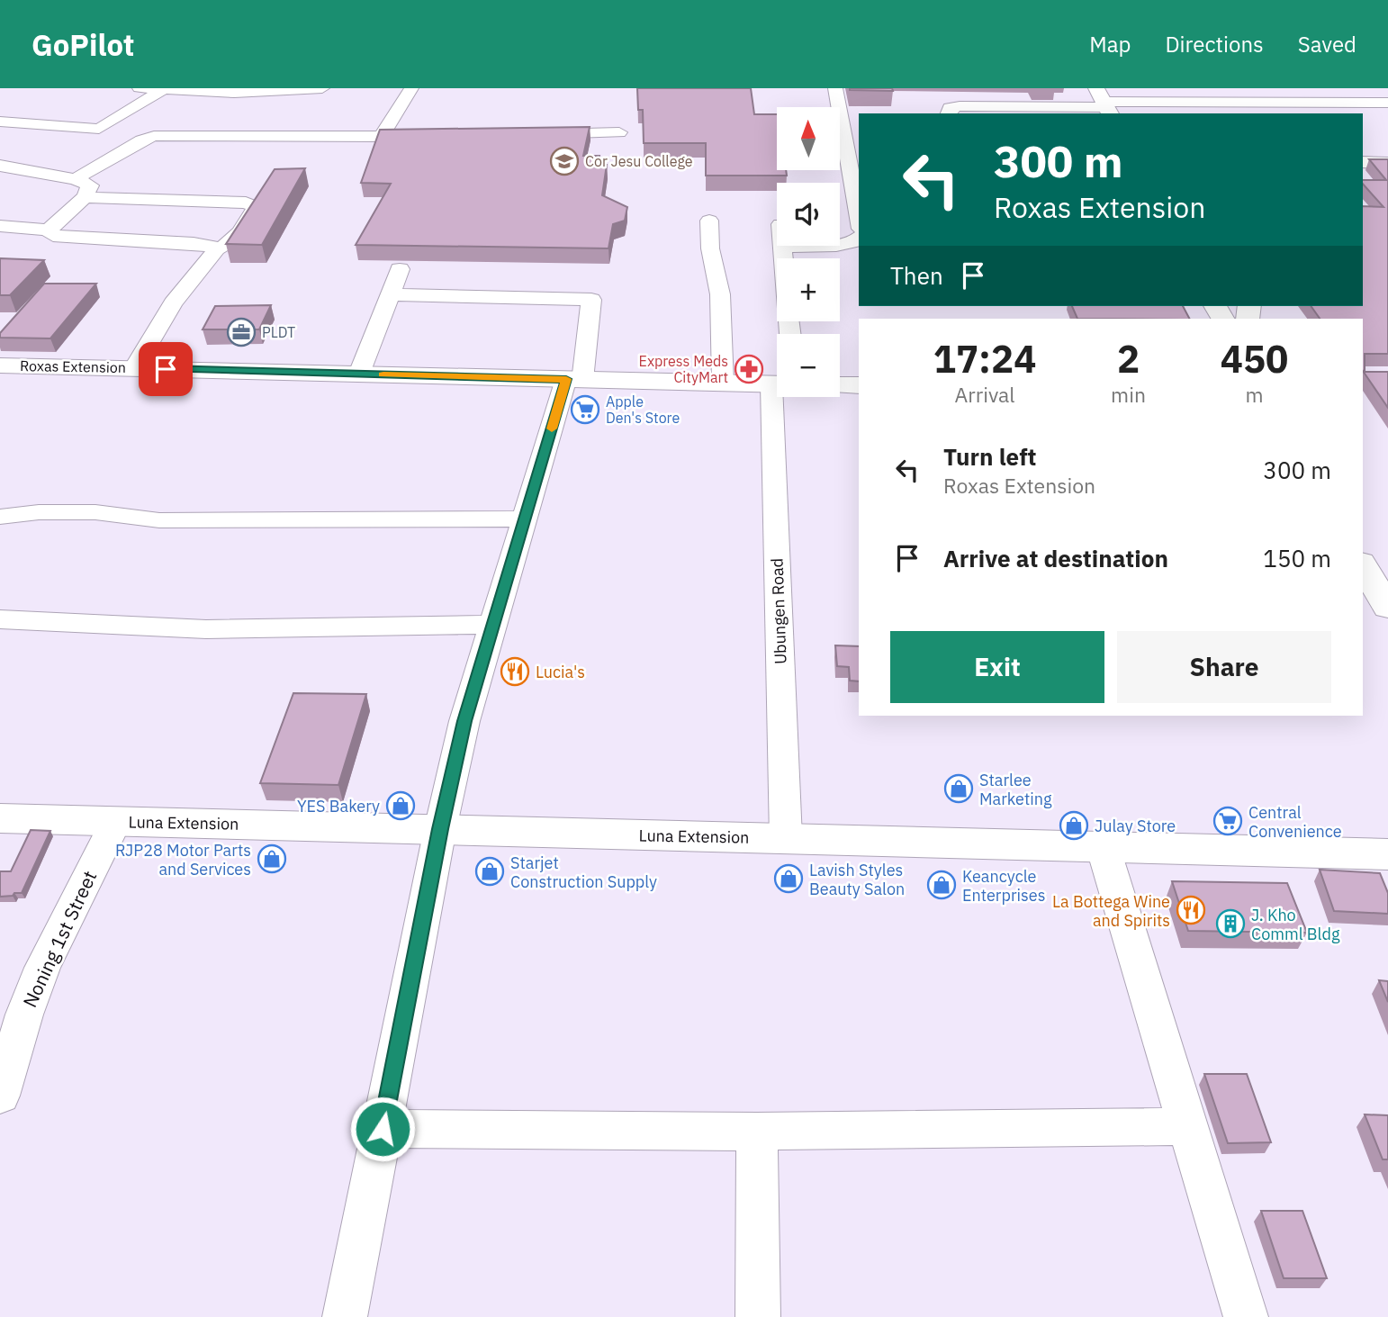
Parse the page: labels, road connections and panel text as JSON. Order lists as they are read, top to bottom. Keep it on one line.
{"streets":{"main road":["Roxas Extension","Luna Extension"],"street":["Ubungen Road","Noning 1st Street"]},"crossings":[["Ubungen Road","Luna Extension"],["Luna Extension","Noning 1st Street"]],"places":{"school or university":["Cor Jesu College"],"office":["PLDT"],"pharmacy":["Express Meds CityMart"],"supermarket":["Apple Den's Store","Central Convenience"],"restaurant":["Lucia's","La Bottega Wine and Spirits"],"shop":["Starlee Marketing","YES Bakery","Julay Store","RJP28 Motor Parts and Services","Starjet Construction Supply","Lavish Styles Beauty Salon","Keancycle Enterprises"],"building":["J. Kho Comml Bldg"]},"north":"top","page":{"header":"GoPilot","nav":["Map","Directions","Saved"],"map_buttons":["+","−"],"turn":["300 m","Roxas Extension"],"then":"Then","eta":["17:24","Arrival","2","min","450","m"],"list":[{"name":"Turn left","note":"Roxas Extension","value":"300 m"},{"name":"Arrive at destination","value":"150 m"}],"buttons":["Exit","Share"]}}
